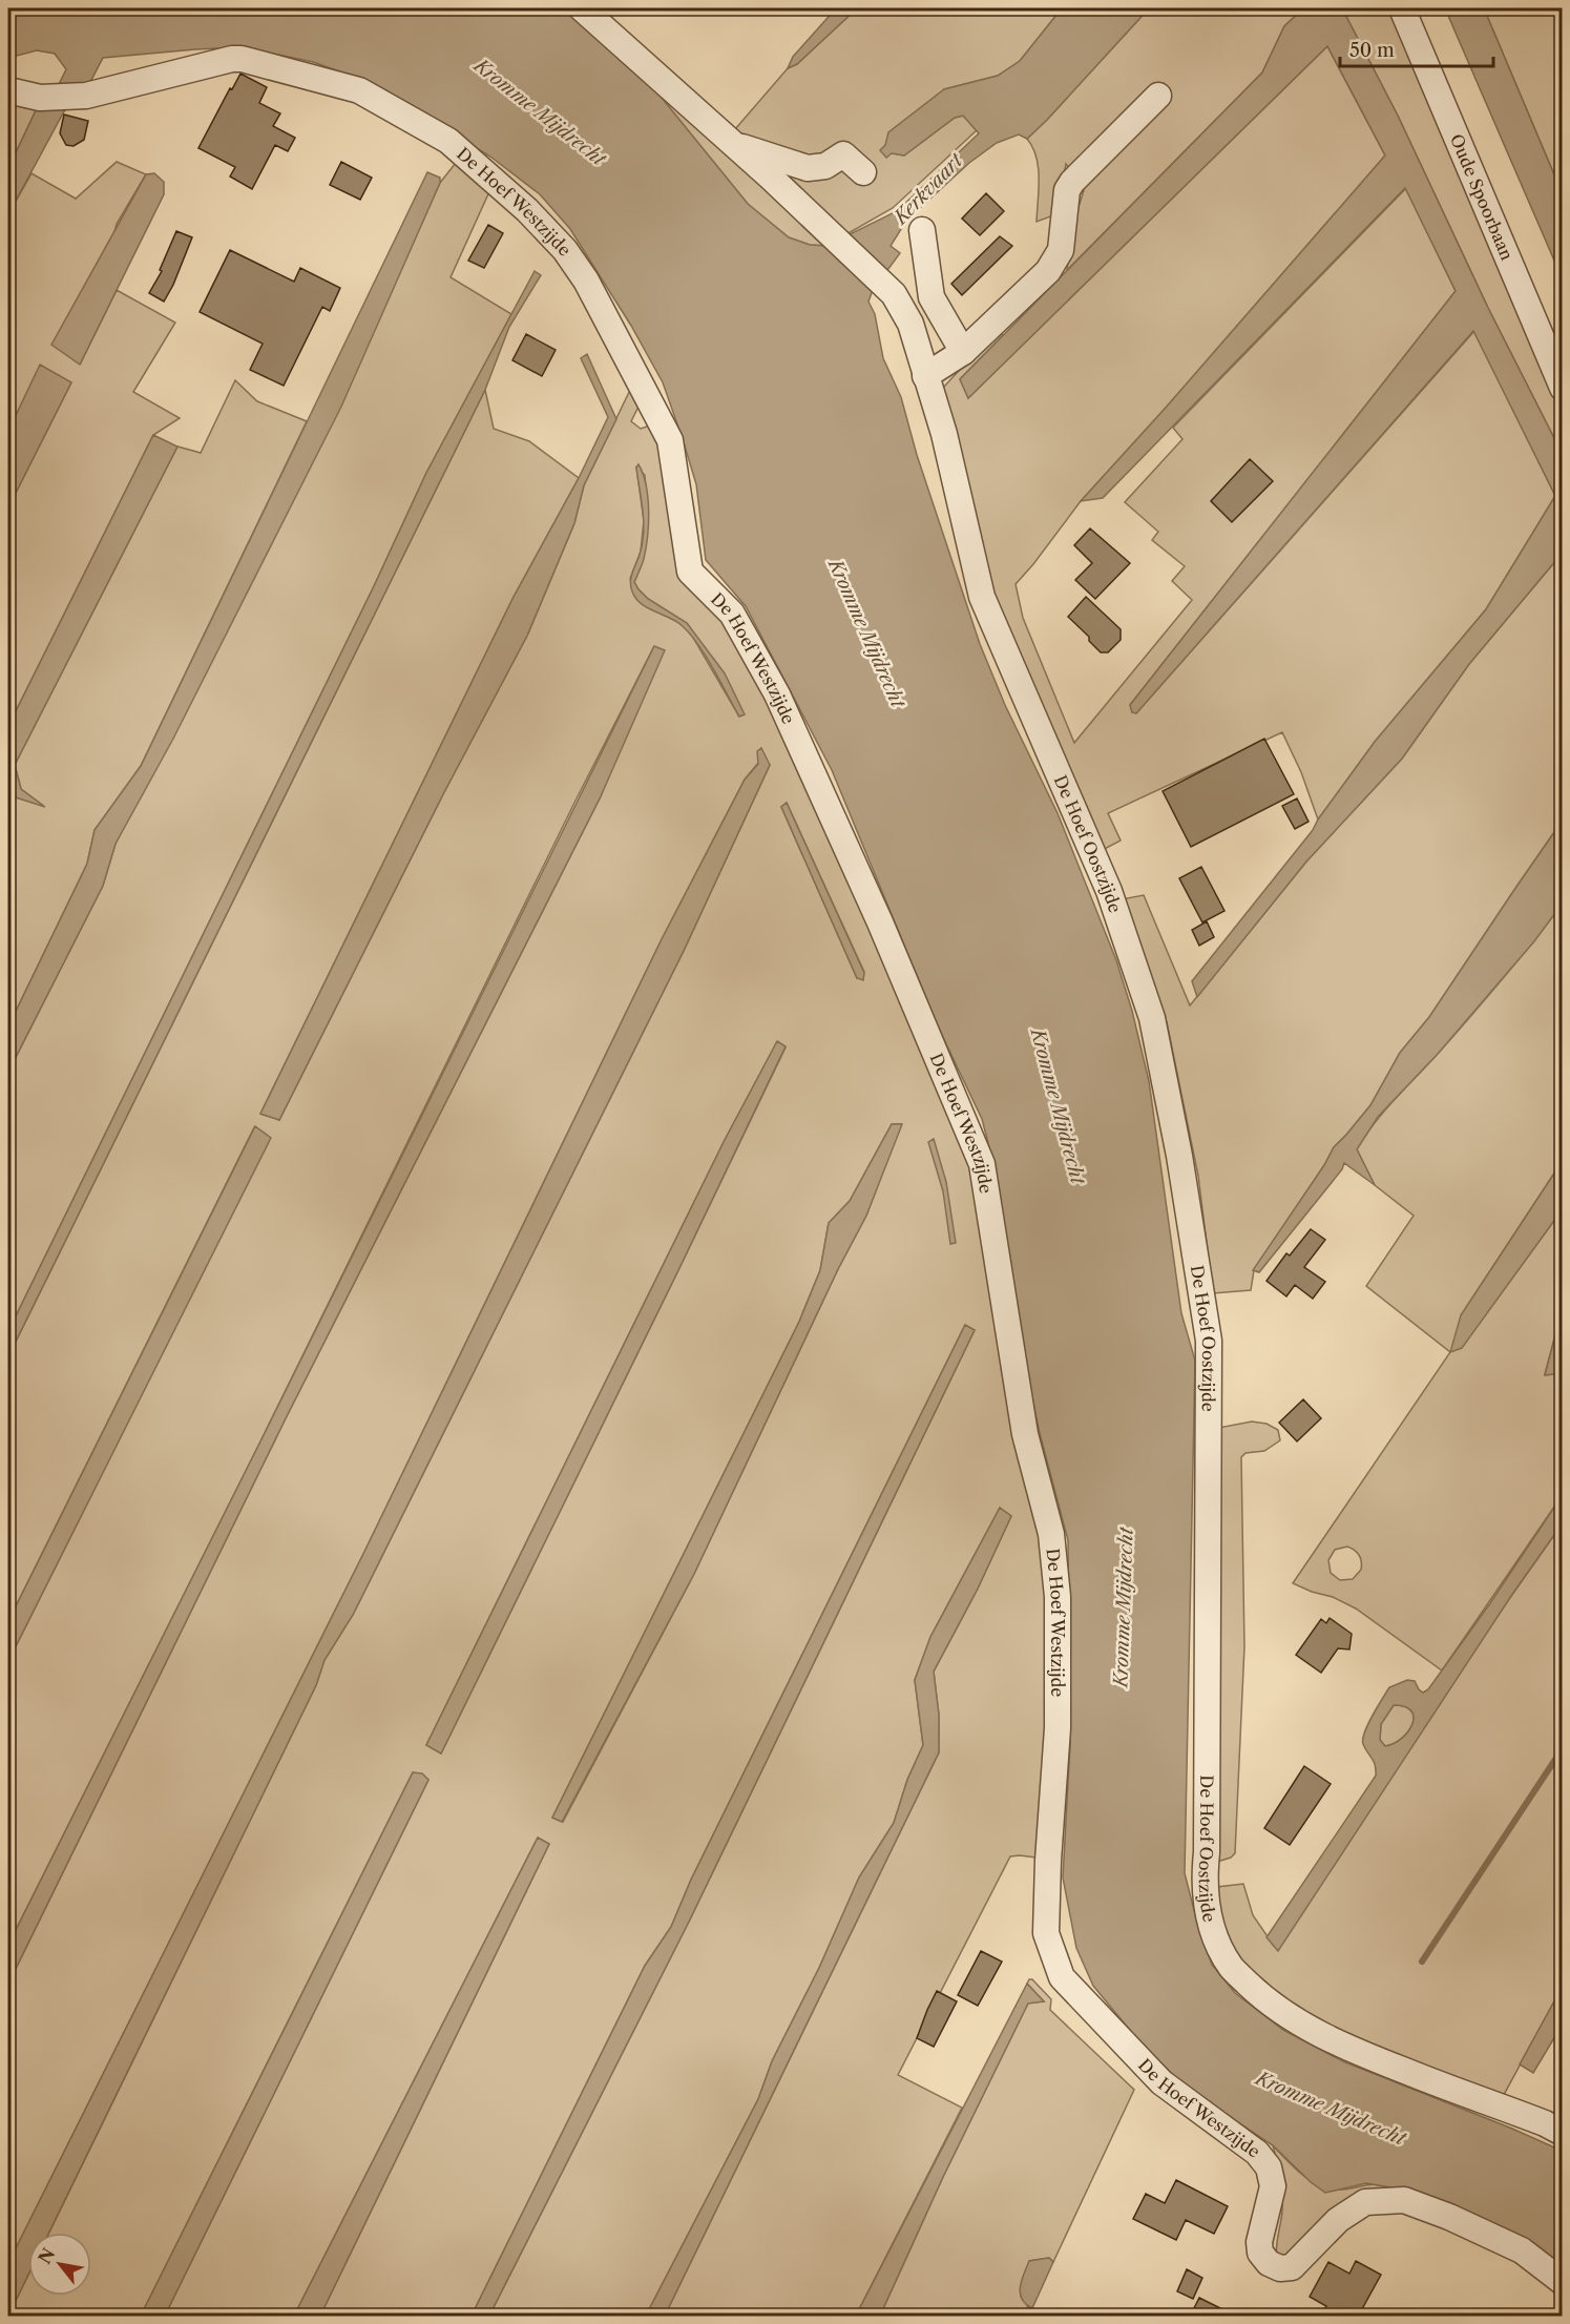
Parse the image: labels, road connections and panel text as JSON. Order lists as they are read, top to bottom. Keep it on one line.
{"streets":{"street":["Oude Spoorbaan","De Hoef Westzijde","De Hoef Oostzijde"]},"water":["Kromme Mijdrecht","Kerkvaart"],"scale_bar":"50 m","north":"top left"}
